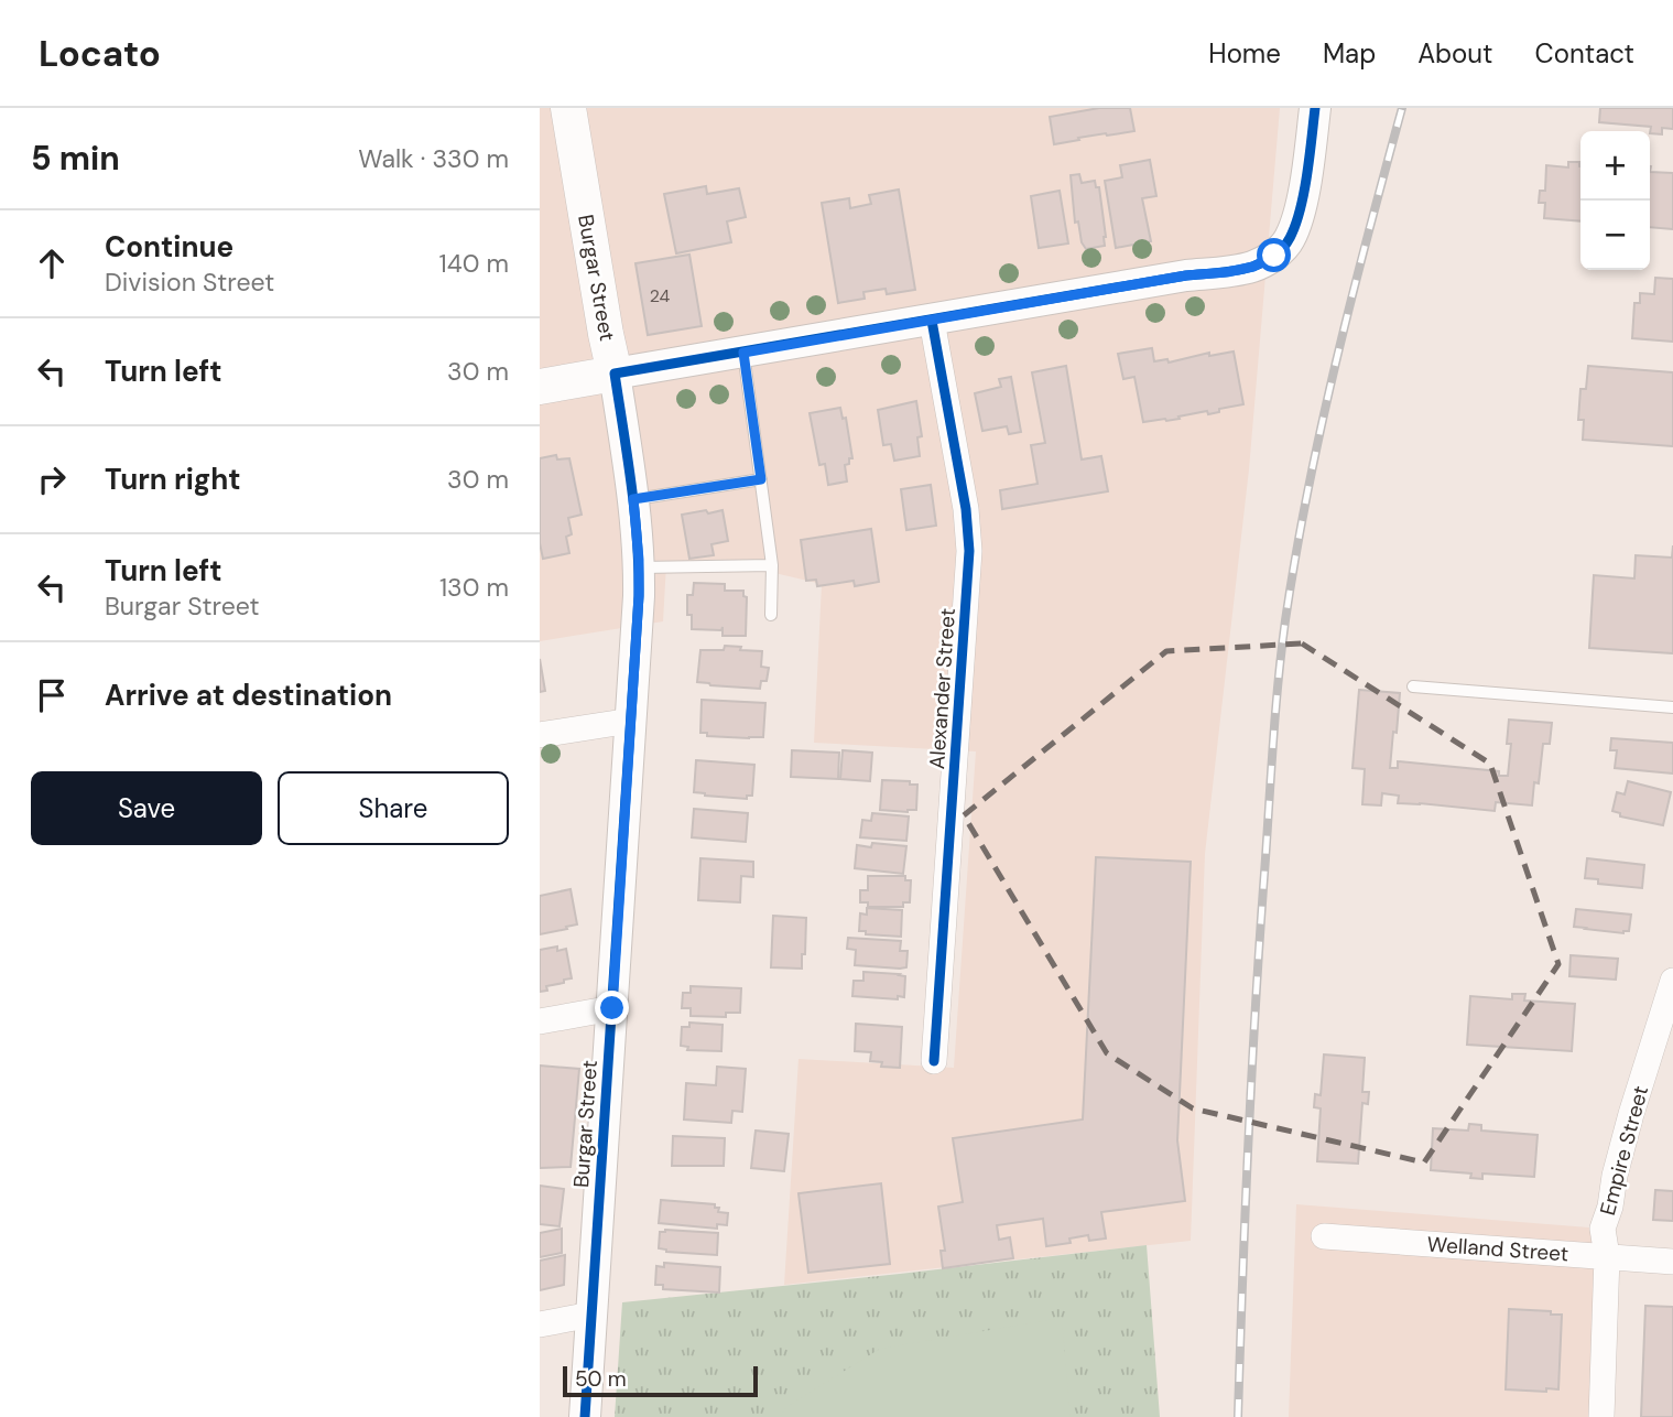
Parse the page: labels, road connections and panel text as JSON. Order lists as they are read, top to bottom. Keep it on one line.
{"streets":{"main road":["Burgar Street"],"street":["Alexander Street","Empire Street","Welland Street"]},"crossings":[["Empire Street","Welland Street"]],"house_numbers":["24"],"scale_bar":"50 m","page":{"header":"Locato","nav":["Home","Map","About","Contact"],"heading":["5 min","Walk · 330 m"],"map_buttons":["+","−"],"list":[["Continue","Division Street","140 m"],["Turn left","30 m"],["Turn right","30 m"],["Turn left","Burgar Street","130 m"],"Arrive at destination"],"buttons":["Save","Share"],"scale":"50 m"}}
